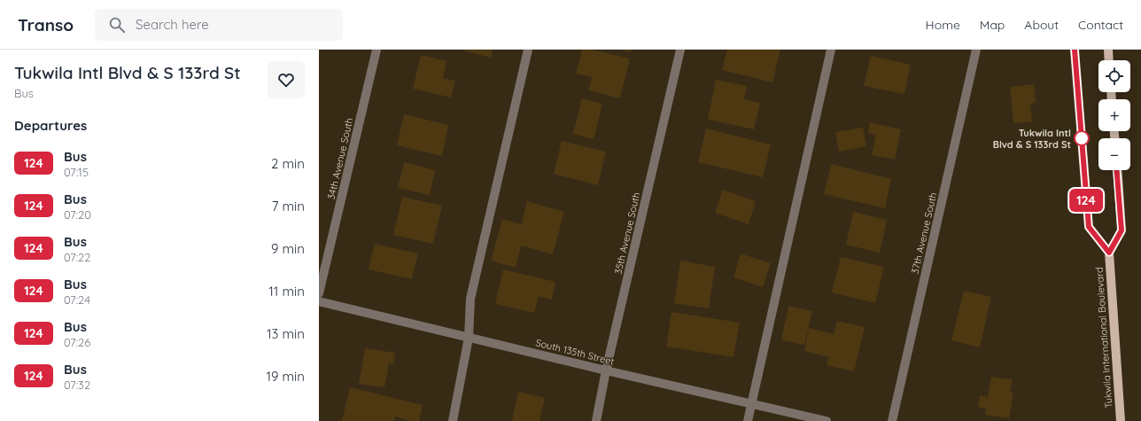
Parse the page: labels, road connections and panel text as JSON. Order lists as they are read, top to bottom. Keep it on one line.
{"streets":{"main road":["Tukwila International Boulevard"],"street":["34th Avenue South","35th Avenue South","37th Avenue South","South 135th Street"]},"crossings":[["35th Avenue South","South 135th Street"]],"places":["Tukwila Intl Blvd & S 133rd St"],"lines":["bus line 124"],"page":{"header":"Transo","search":"Search here","nav":["Home","Map","About","Contact"],"heading":[["Tukwila Intl Blvd & S 133rd St","Bus"],"Departures"],"on_map":"124","map_buttons":["+","−"],"list":[{"mark":"124","name":"Bus","note":"07:15","value":"2 min"},{"mark":"124","name":"Bus","note":"07:20","value":"7 min"},{"mark":"124","name":"Bus","note":"07:22","value":"9 min"},{"mark":"124","name":"Bus","note":"07:24","value":"11 min"},{"mark":"124","name":"Bus","note":"07:26","value":"13 min"},{"mark":"124","name":"Bus","note":"07:32","value":"19 min"}]}}
